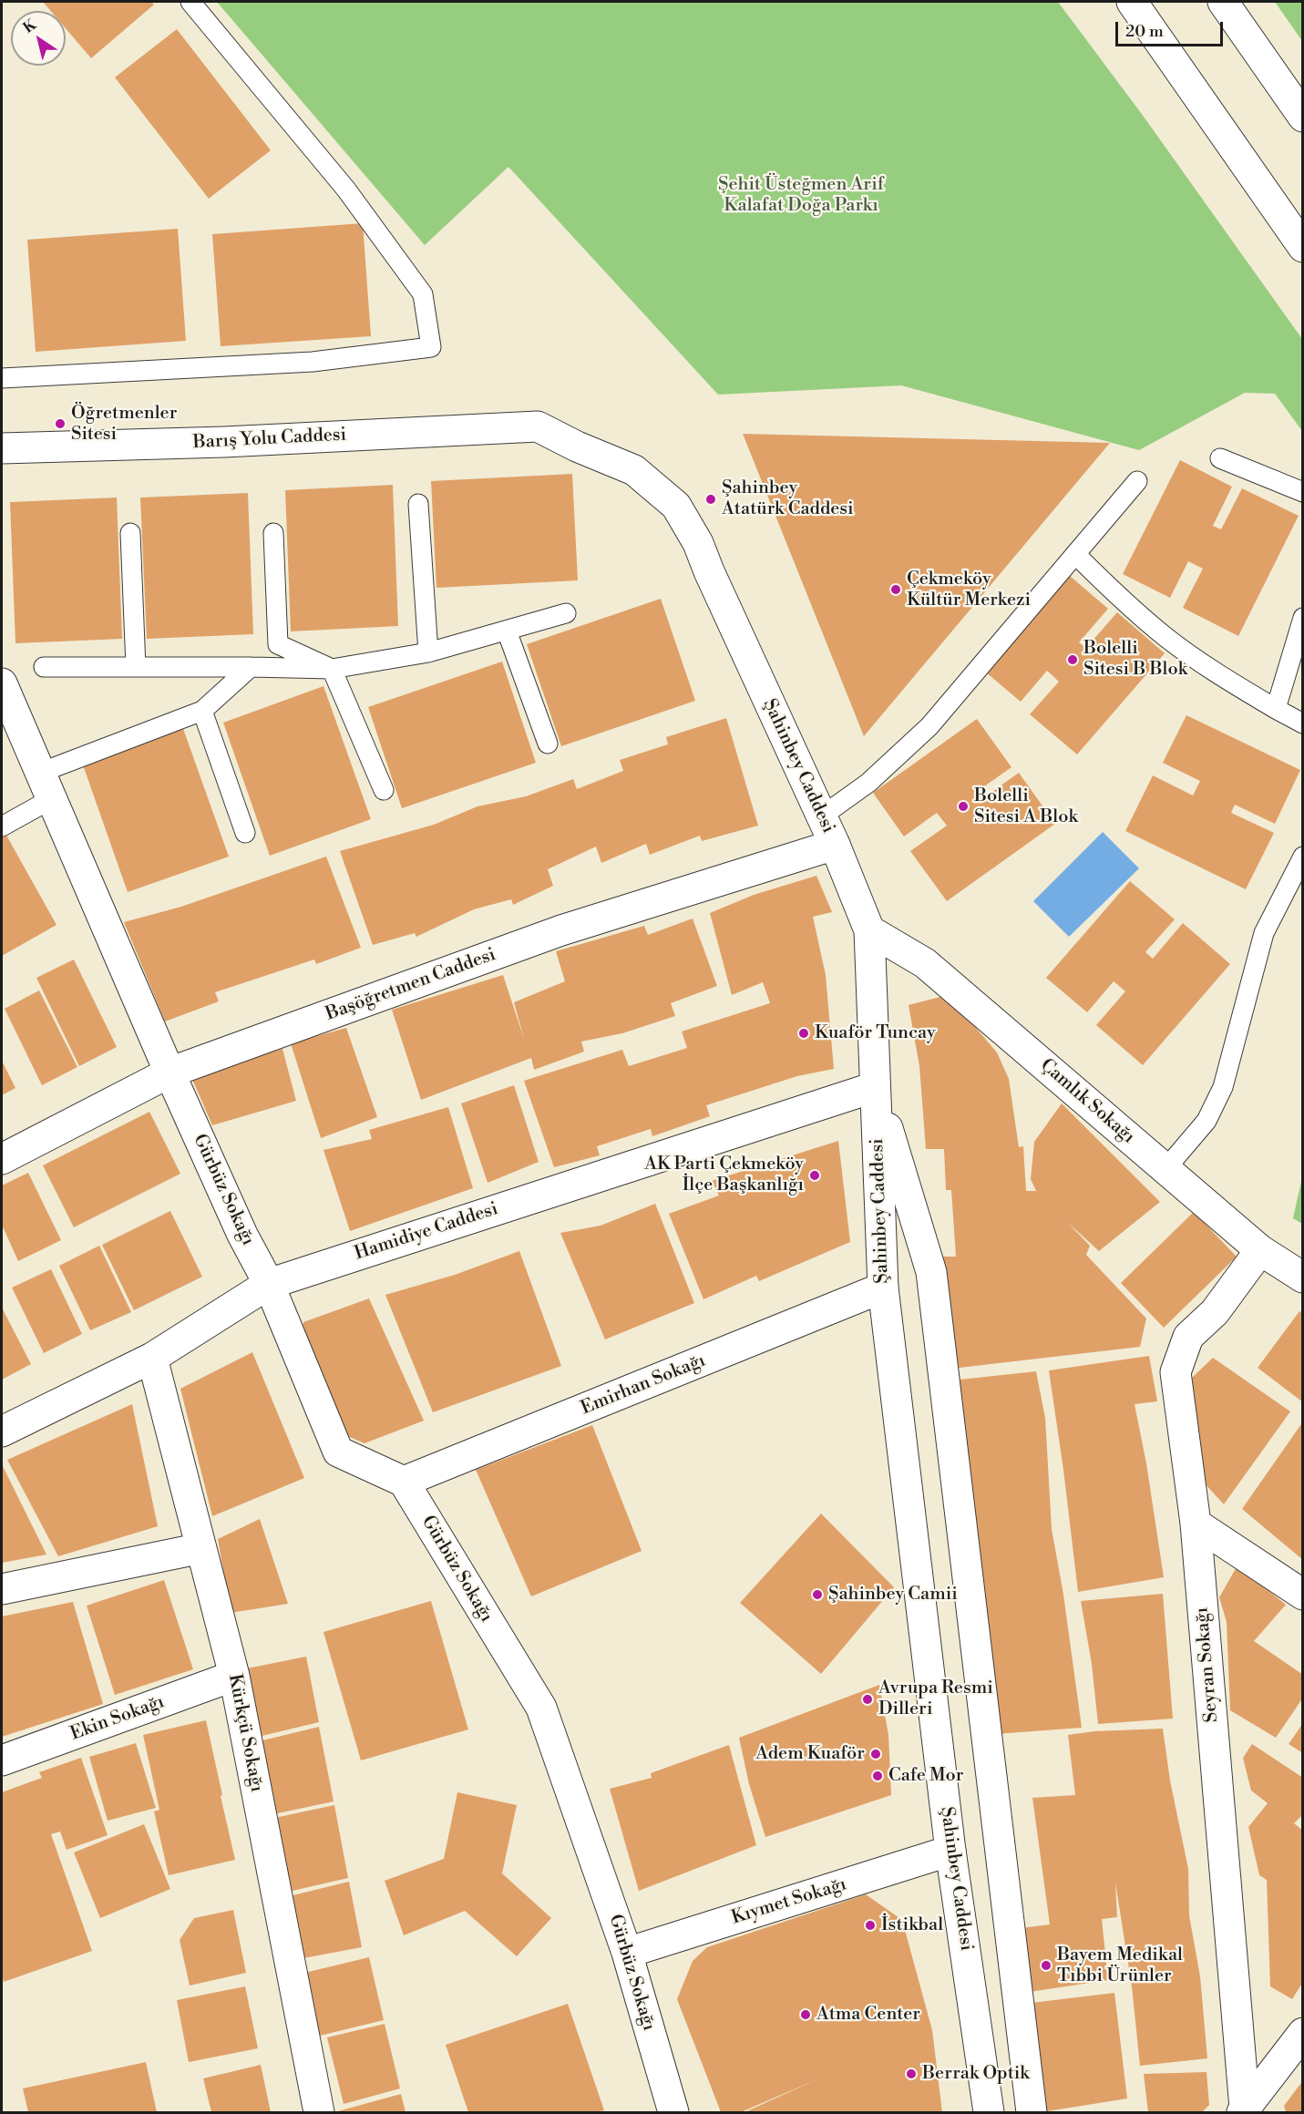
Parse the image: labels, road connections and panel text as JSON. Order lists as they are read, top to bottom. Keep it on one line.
{"streets":{"main road":["Barış Yolu Caddesi","Şahinbey Caddesi","Başöğretmen Caddesi","Çamlık Sokağı","Gürbüz Sokağı","Hamidiye Caddesi","Emirhan Sokağı","Seyran Sokağı","Ekin Sokağı","Kürkçü Sokağı","Kıymet Sokağı"]},"crossings":[["Barış Yolu Caddesi","Şahinbey Caddesi"],["Şahinbey Caddesi","Başöğretmen Caddesi"],["Şahinbey Caddesi","Çamlık Sokağı"],["Şahinbey Caddesi","Hamidiye Caddesi"],["Şahinbey Caddesi","Emirhan Sokağı"],["Şahinbey Caddesi","Kıymet Sokağı"],["Başöğretmen Caddesi","Gürbüz Sokağı"],["Çamlık Sokağı","Seyran Sokağı"],["Gürbüz Sokağı","Hamidiye Caddesi"],["Gürbüz Sokağı","Emirhan Sokağı"],["Gürbüz Sokağı","Kıymet Sokağı"],["Hamidiye Caddesi","Kürkçü Sokağı"],["Ekin Sokağı","Kürkçü Sokağı"]],"parks":["Şehit Üsteğmen Arif Kalafat Doğa Parkı"],"places":["Öğretmenler Sitesi","Şahinbey Atatürk Caddesi","Çekmeköy Kültür Merkezi","Bolelli Sitesi B Blok","Bolelli Sitesi A Blok","Kuaför Tuncay","AK Parti Çekmeköy İlçe Başkanlığı","Şahinbey Camii","Avrupa Resmi Dilleri","Adem Kuaför","Cafe Mor","İstikbal","Bayem Medikal Tıbbi Ürünler","Atma Center","Berrak Optik"],"scale_bar":"20 m","north":"top left"}
